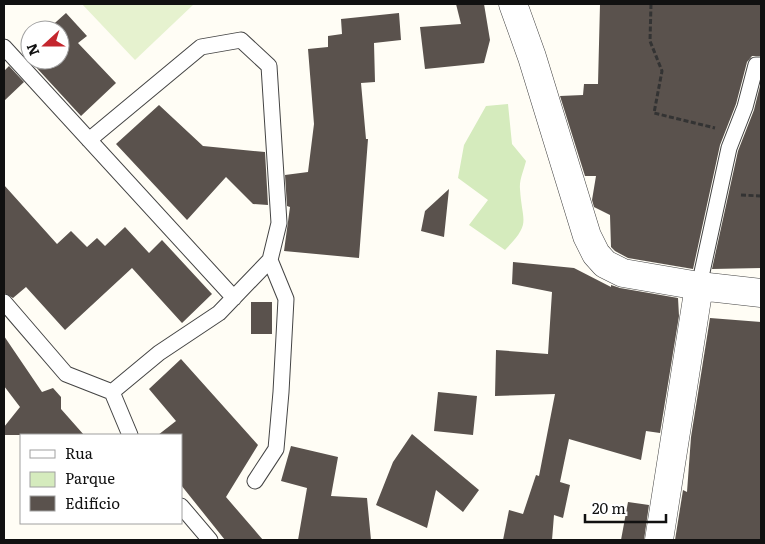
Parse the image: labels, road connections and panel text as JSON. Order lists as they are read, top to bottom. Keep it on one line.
{"legend":["Rua","Parque","Edifício"],"scale_bar":"20 m","north":"left"}
